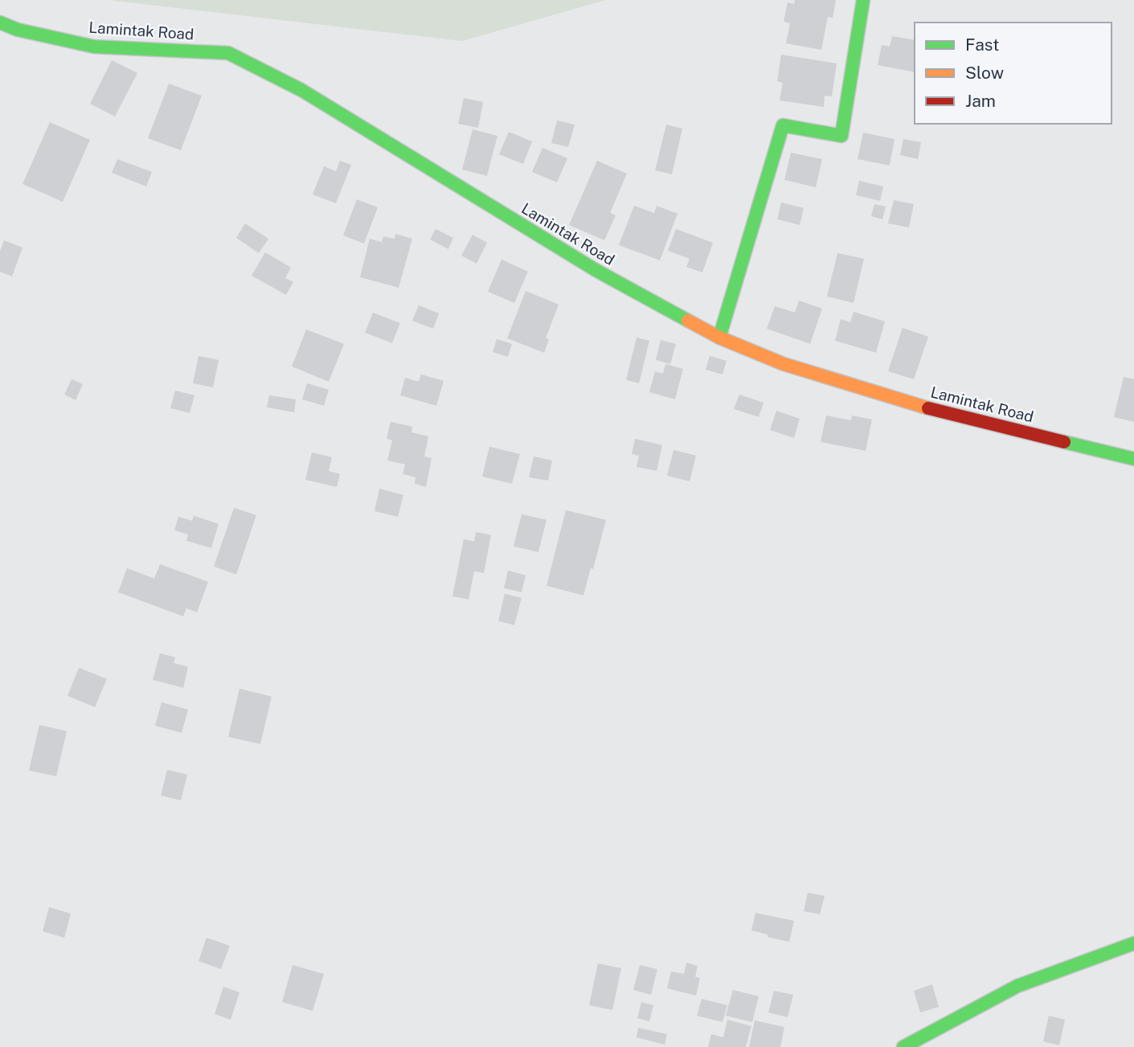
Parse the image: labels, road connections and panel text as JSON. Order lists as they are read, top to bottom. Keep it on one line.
{"streets":{"main road":["Lamintak Road"]},"legend":["Fast","Slow","Jam"]}
